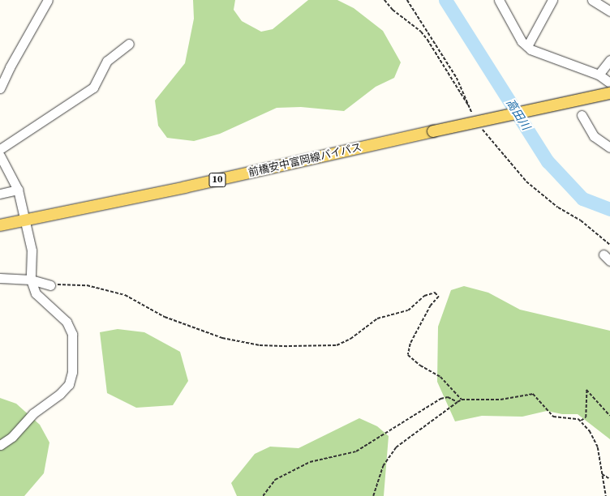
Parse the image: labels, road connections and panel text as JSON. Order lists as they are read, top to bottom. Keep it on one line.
{"streets":{"main road":["前橋安中富岡線バイパス","10"]},"water":["高田川"]}
